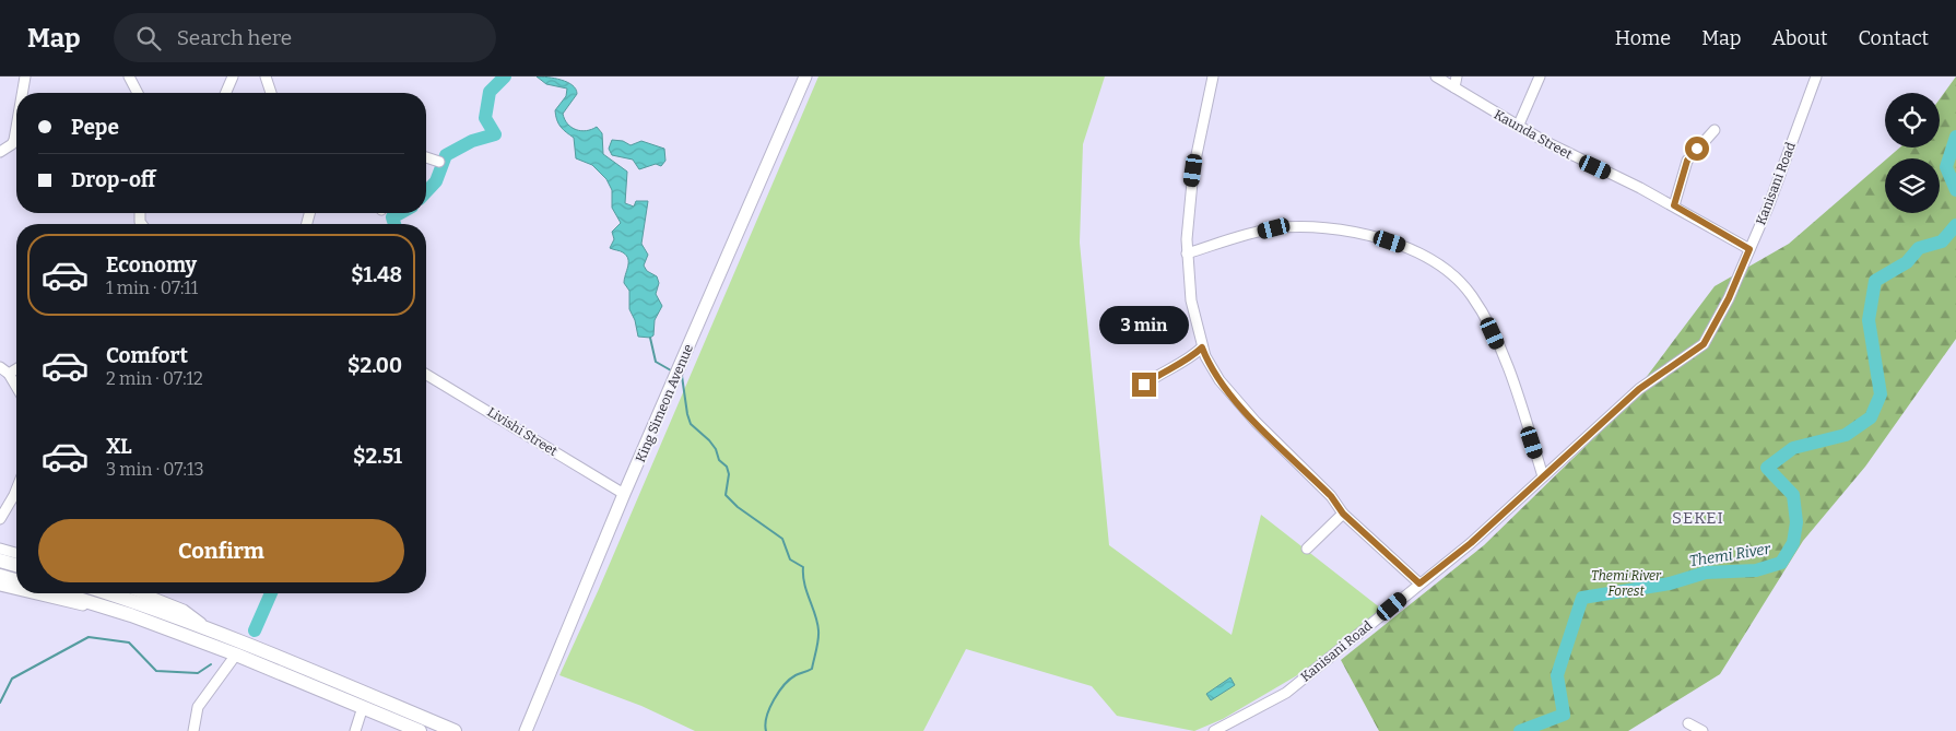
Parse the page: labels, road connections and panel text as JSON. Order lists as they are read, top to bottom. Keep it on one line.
{"streets":{"main road":["King Simeon Avenue"],"street":["Kaunda Street","Kanisani Road","Livishi Street"]},"crossings":[["Kaunda Street","Kanisani Road"],["King Simeon Avenue","Livishi Street"]],"districts":["SEKEI"],"water":["Themi River"],"parks":["Themi River Forest"],"page":{"header":"Map","search":"Search here","nav":["Home","Map","About","Contact"],"banner":["Pepe","Drop-off"],"list":[{"name":"Economy","note":"1 min · 07:11","value":"$1.48"},{"name":"Comfort","note":"2 min · 07:12","value":"$2.00"},{"name":"XL","note":"3 min · 07:13","value":"$2.51"}],"bubble":"3 min","buttons":"Confirm"}}
